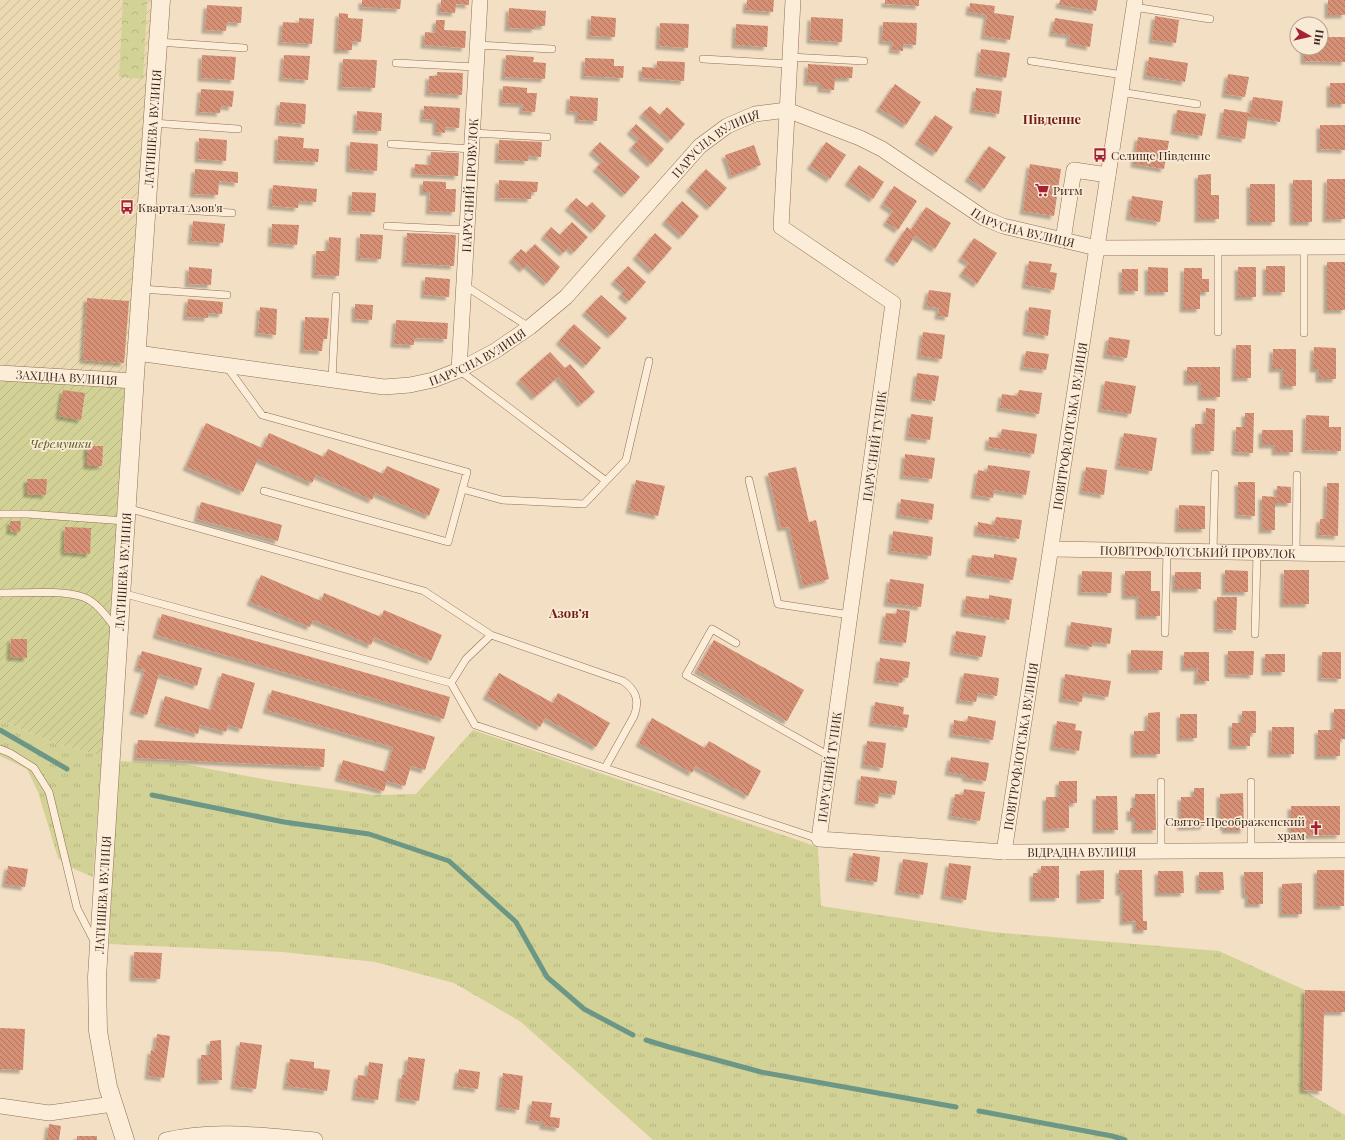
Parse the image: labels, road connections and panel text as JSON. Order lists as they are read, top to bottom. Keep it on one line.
{"streets":{"street":["ЛАТИШЕВА ВУЛИЦЯ","ПАРУСНА ВУЛИЦЯ","ПАРУСНИЙ ПРОВУЛОК","ЗАХІДНА ВУЛИЦЯ","ПОВІТРОФЛОТСЬКА ВУЛИЦЯ","ПАРУСНИЙ ТУПИК","ПОВІТРОФЛОТСЬКИЙ ПРОВУЛОК","ВІДРАДНА ВУЛИЦЯ"]},"crossings":[["ЛАТИШЕВА ВУЛИЦЯ","ПАРУСНА ВУЛИЦЯ"],["ЛАТИШЕВА ВУЛИЦЯ","ЗАХІДНА ВУЛИЦЯ"],["ПАРУСНА ВУЛИЦЯ","ПАРУСНИЙ ПРОВУЛОК"],["ПАРУСНА ВУЛИЦЯ","ПОВІТРОФЛОТСЬКА ВУЛИЦЯ"],["ПАРУСНА ВУЛИЦЯ","ПАРУСНИЙ ТУПИК"],["ПОВІТРОФЛОТСЬКА ВУЛИЦЯ","ПОВІТРОФЛОТСЬКИЙ ПРОВУЛОК"],["ПОВІТРОФЛОТСЬКА ВУЛИЦЯ","ВІДРАДНА ВУЛИЦЯ"],["ПАРУСНИЙ ТУПИК","ВІДРАДНА ВУЛИЦЯ"]],"districts":["Південне","Азов’я"],"parks":["Черемушки"],"places":{"bus stop":["Селище Південне","Квартал Азов'я"],"supermarket":["Ритм"],"church":["Свято-Преображенский храм"]},"north":"right"}
